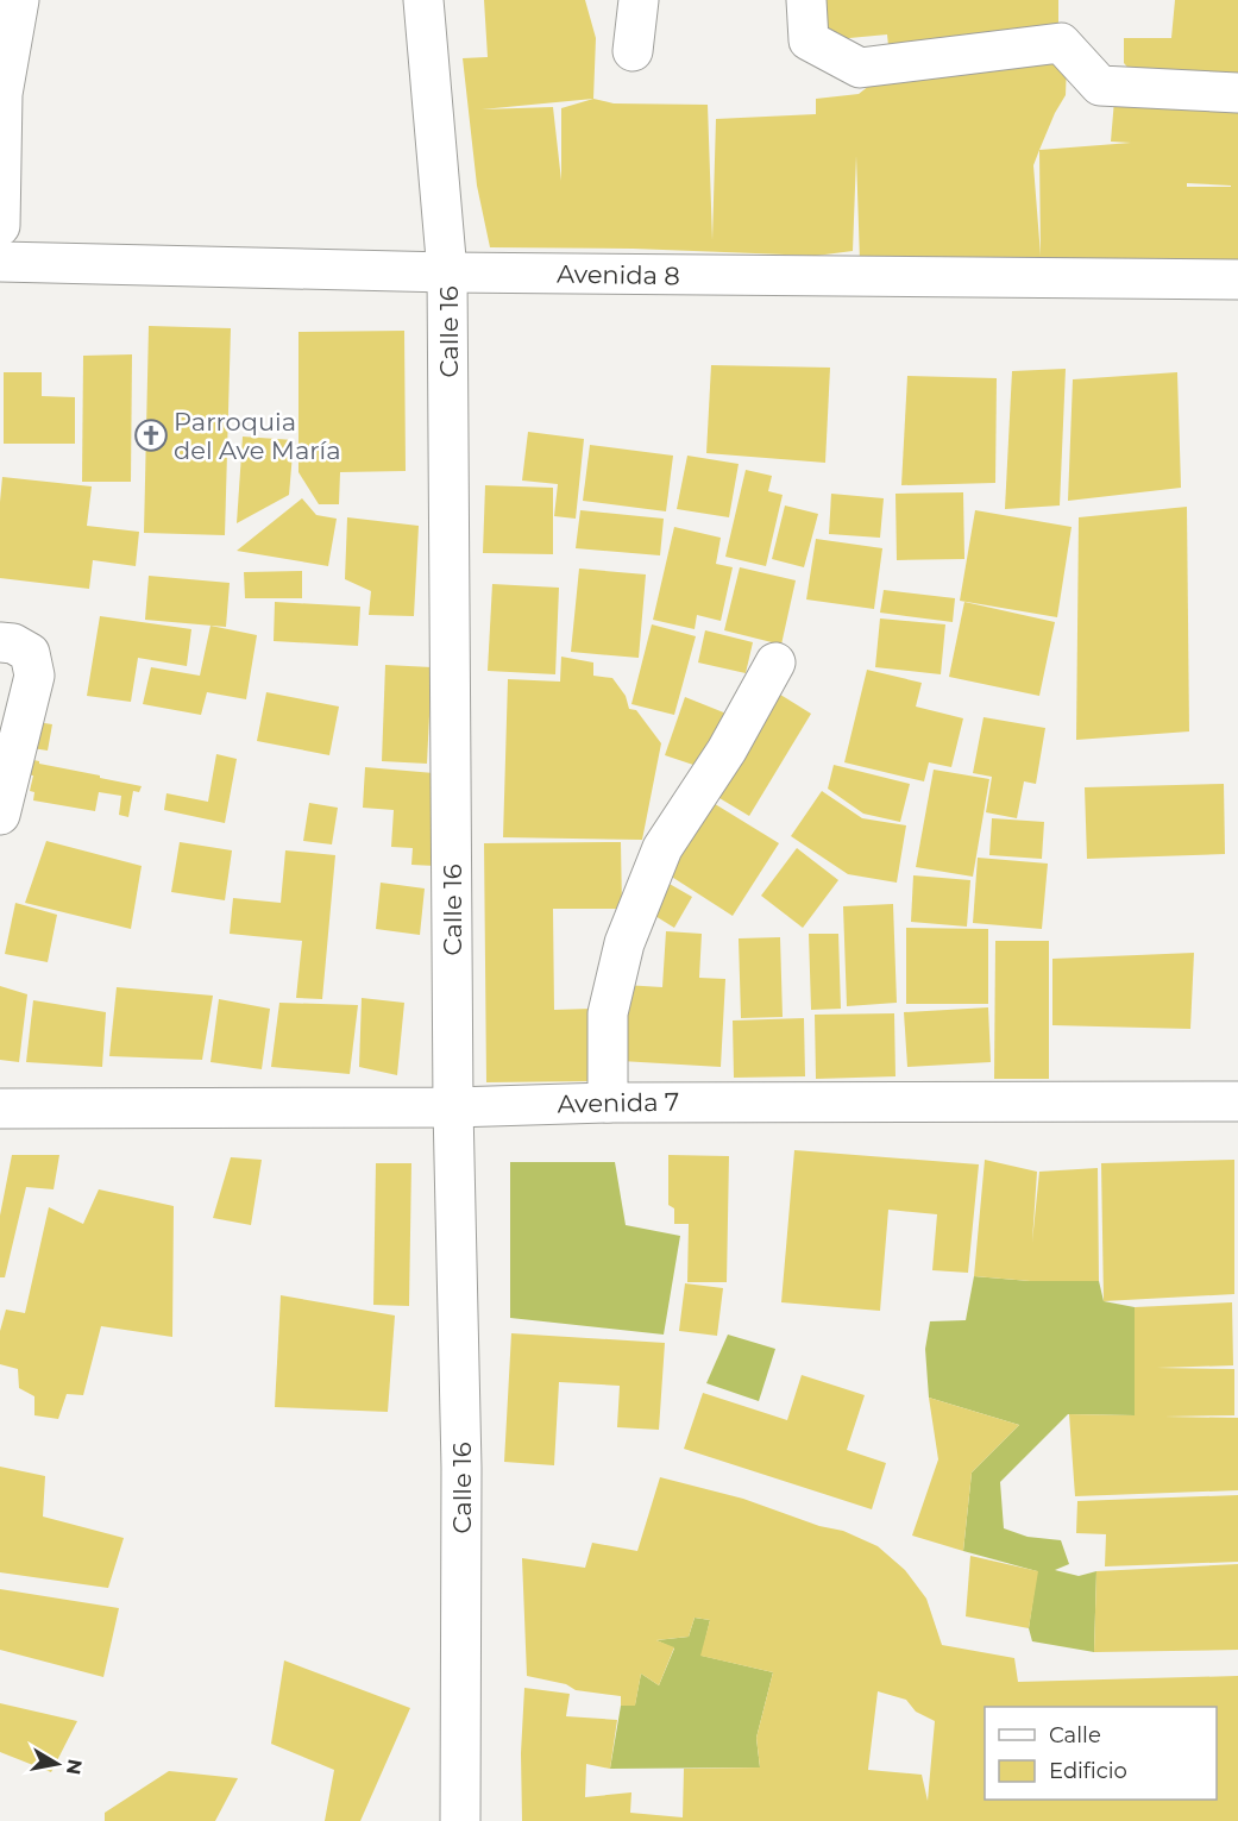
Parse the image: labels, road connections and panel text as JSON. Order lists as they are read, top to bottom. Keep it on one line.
{"streets":{"street":["Avenida 8","Calle 16","Avenida 7"]},"crossings":[["Avenida 8","Calle 16"],["Calle 16","Avenida 7"]],"places":{"church":["Parroquia del Ave María"]},"legend":["Calle","Edificio"],"north":"right"}
